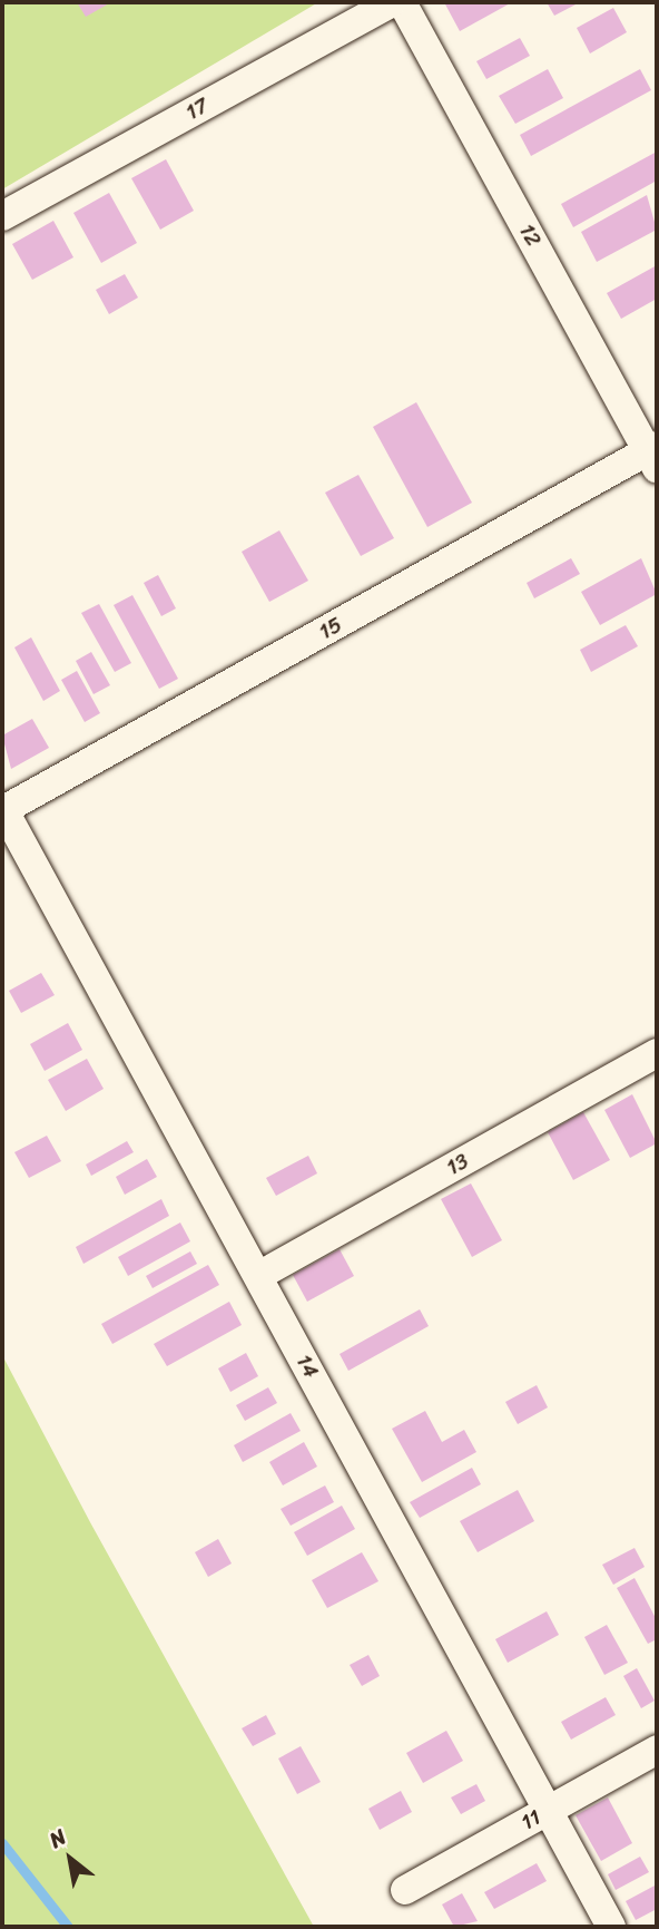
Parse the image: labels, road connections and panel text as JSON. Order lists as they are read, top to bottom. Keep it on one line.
{"streets":{"street":["17","12","15","13","14","11"]},"crossings":[["12","15"],["15","14"],["13","14"],["14","11"]],"north":"top left"}
